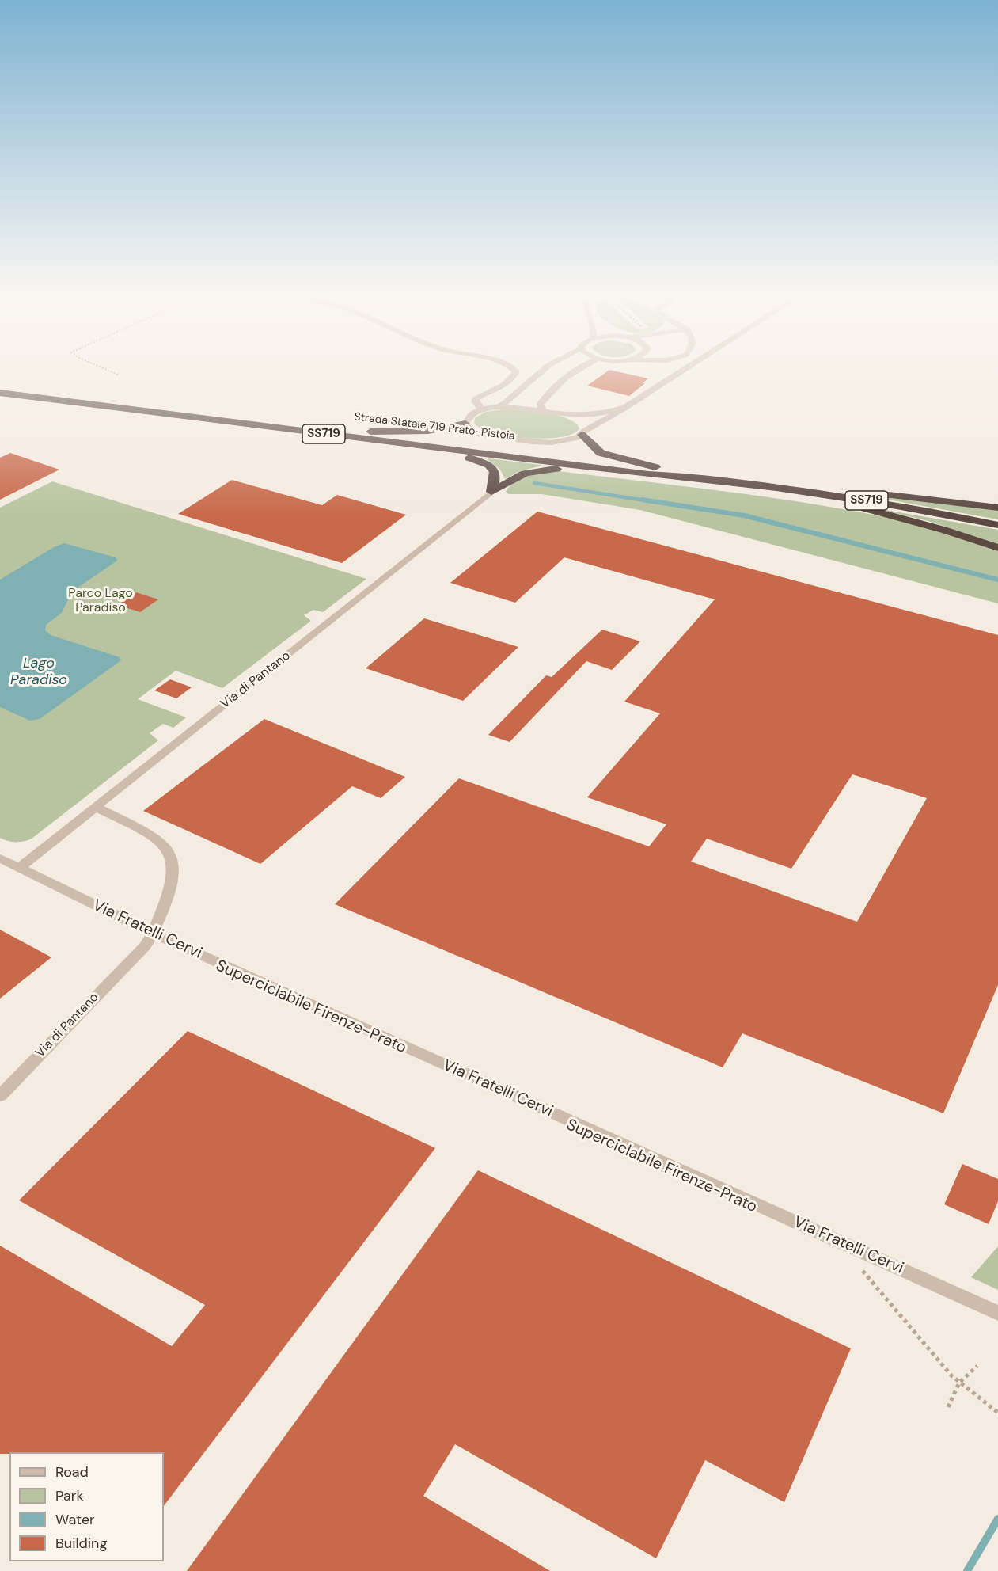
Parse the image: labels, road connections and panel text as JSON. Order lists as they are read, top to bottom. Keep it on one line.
{"streets":{"highway":["Strada Statale 719 Prato-Pistoia","SS719"],"street":["Via di Pantano","Via Fratelli Cervi"]},"crossings":[["Via di Pantano","Via Fratelli Cervi"]],"water":["Lago Paradiso"],"parks":["Parco Lago Paradiso"],"legend":["Road","Park","Water","Building"]}
